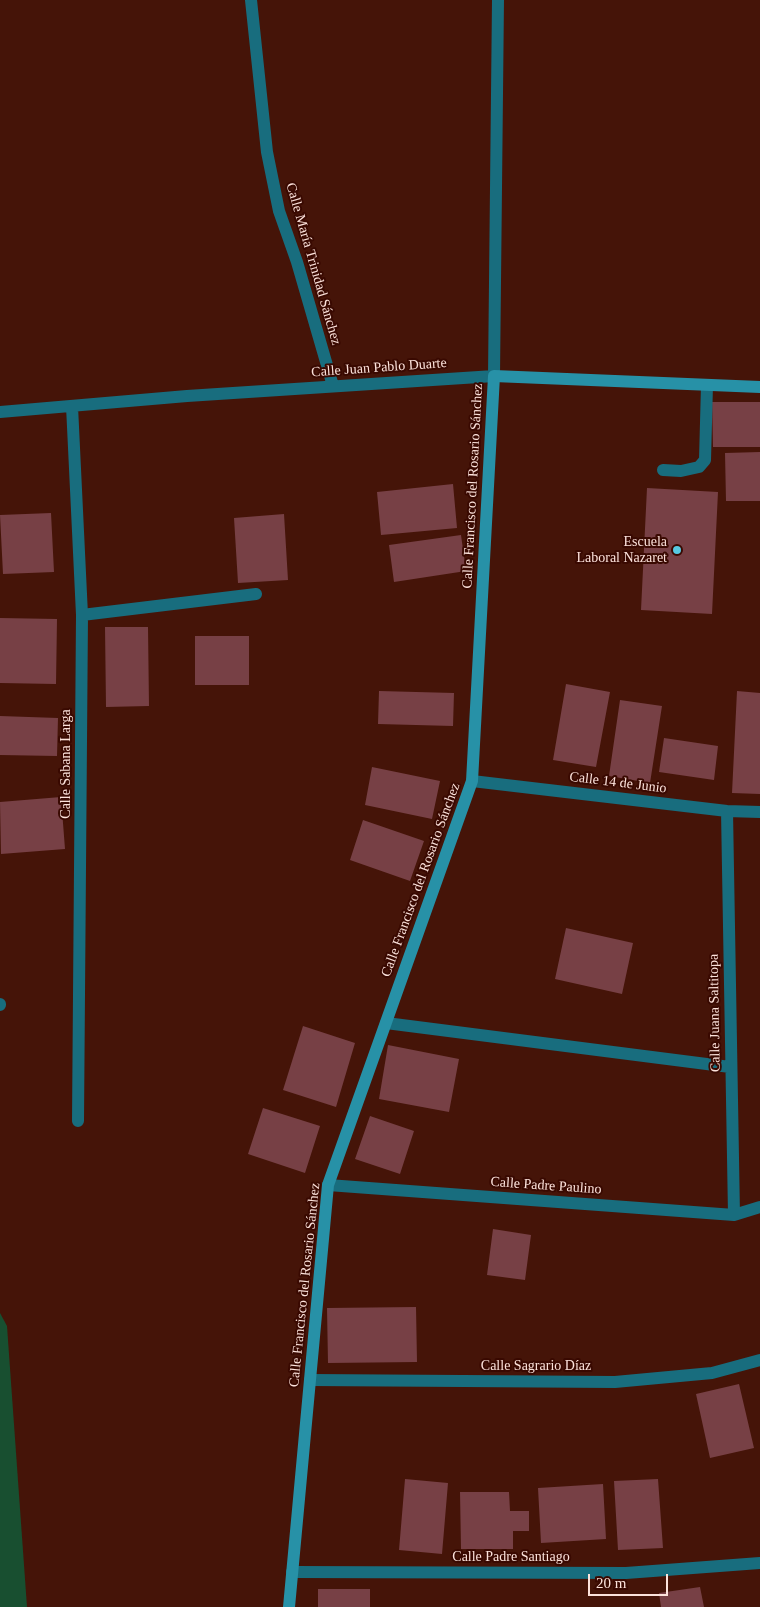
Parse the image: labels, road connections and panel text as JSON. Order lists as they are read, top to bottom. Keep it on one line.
{"streets":{"street":["Calle María Trinidad Sánchez","Calle Juan Pablo Duarte","Calle Francisco del Rosario Sánchez","Calle Sabana Larga","Calle 14 de Junio","Calle Juana Saltitopa","Calle Padre Paulino","Calle Sagrario Díaz","Calle Padre Santiago"]},"crossings":[["Calle María Trinidad Sánchez","Calle Juan Pablo Duarte"],["Calle Juan Pablo Duarte","Calle Francisco del Rosario Sánchez"],["Calle Juan Pablo Duarte","Calle Sabana Larga"],["Calle Francisco del Rosario Sánchez","Calle 14 de Junio"],["Calle Francisco del Rosario Sánchez","Calle Padre Paulino"],["Calle Francisco del Rosario Sánchez","Calle Sagrario Díaz"],["Calle Francisco del Rosario Sánchez","Calle Padre Santiago"],["Calle 14 de Junio","Calle Juana Saltitopa"],["Calle Juana Saltitopa","Calle Padre Paulino"]],"places":["Escuela Laboral Nazaret"],"scale_bar":"20 m"}
